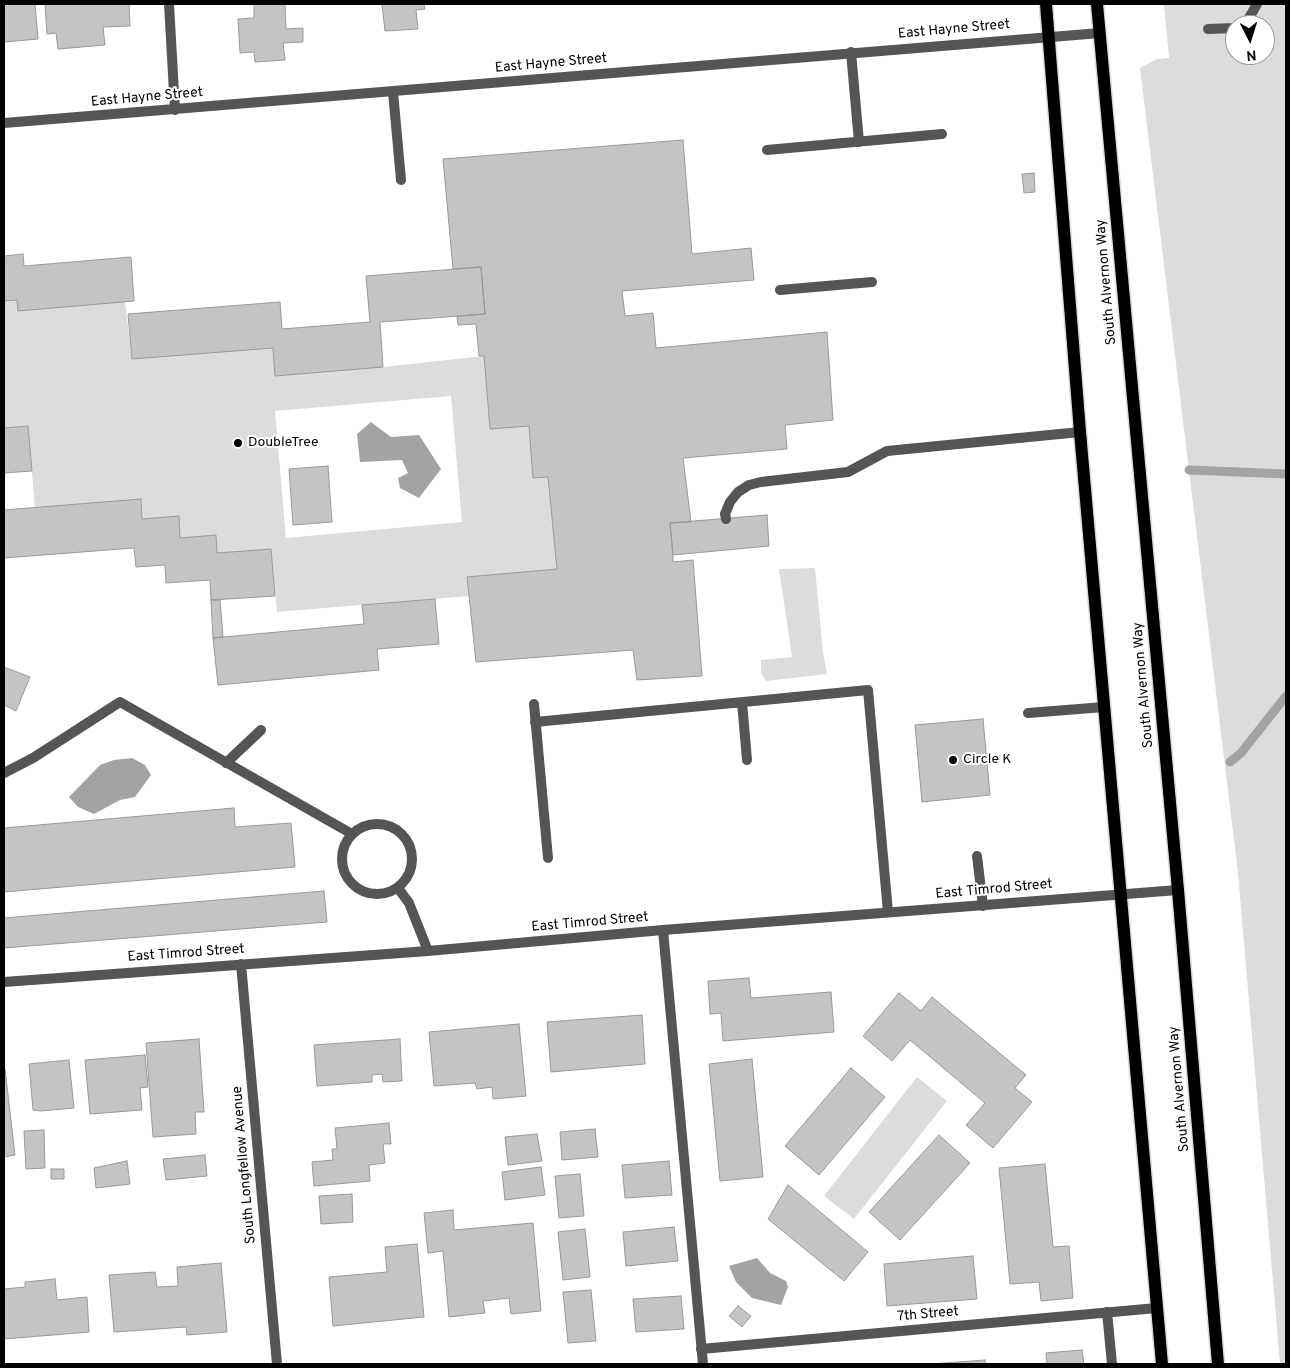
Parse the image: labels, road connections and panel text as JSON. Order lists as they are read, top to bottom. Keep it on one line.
{"streets":{"main road":["South Alvernon Way"],"street":["East Hayne Street","East Timrod Street","South Longfellow Avenue","7th Street"]},"crossings":[["East Hayne Street","South Alvernon Way"],["South Alvernon Way","East Timrod Street"],["East Timrod Street","South Longfellow Avenue"]],"places":["DoubleTree","Circle K"],"north":"bottom"}
